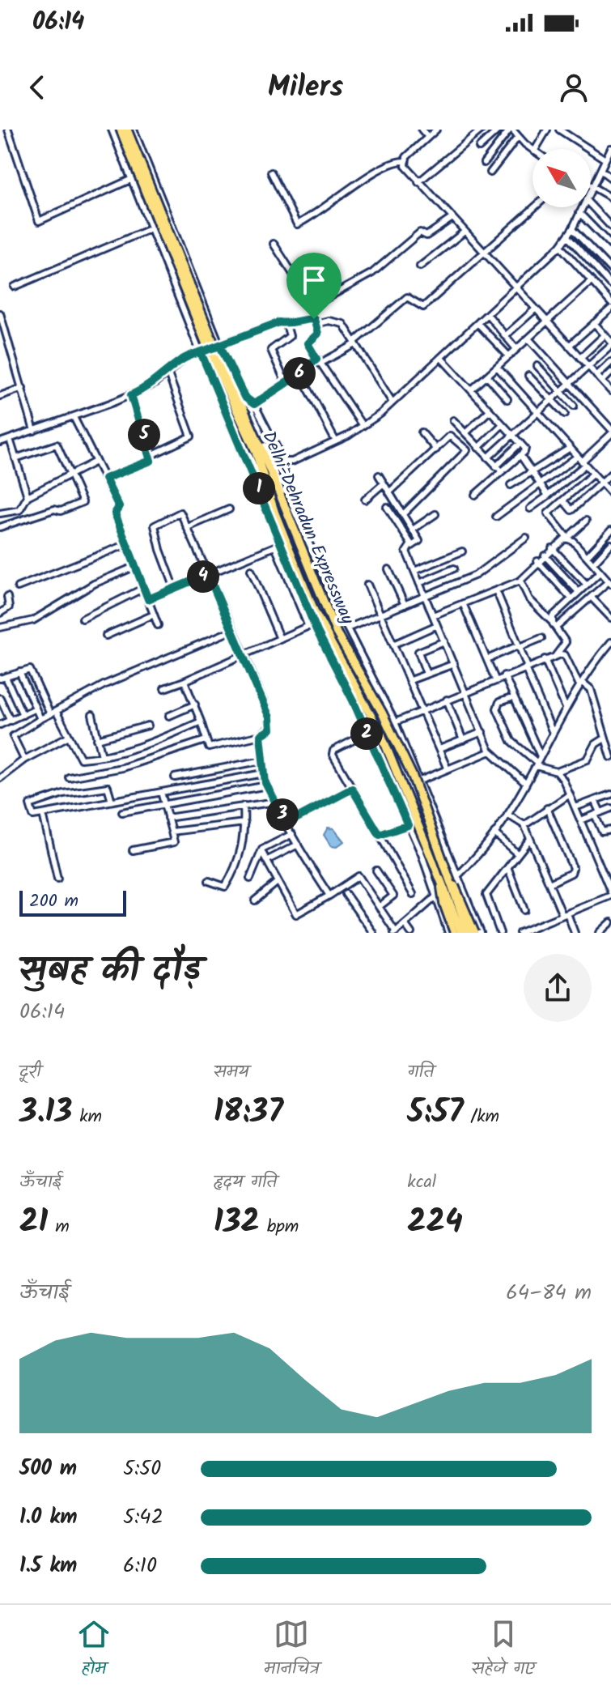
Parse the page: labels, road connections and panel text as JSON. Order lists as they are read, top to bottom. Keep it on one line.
{"streets":{"highway":["Delhi-Dehradun Expressway"]},"scale_bar":"200 m","north":"top left","page":{"status":"06:14","header":"Milers","pins":["6","5","1","4","2","3"],"scale":"200 m","heading":["सुबह की दौड़","06:14"],"stats":[["दूरी","3.13 km"],["समय","18:37"],["गति","5:57 /km"],["ऊँचाई","21 m"],["हृदय गति","132 bpm"],["kcal","224"]],"chart":["ऊँचाई","64–84 m"],"list":[{"name":"500 m","note":"5:50"},{"name":"1.0 km","note":"5:42"},{"name":"1.5 km","note":"6:10"}],"tabs":["होम","मानचित्र","सहेजे गए"]}}
